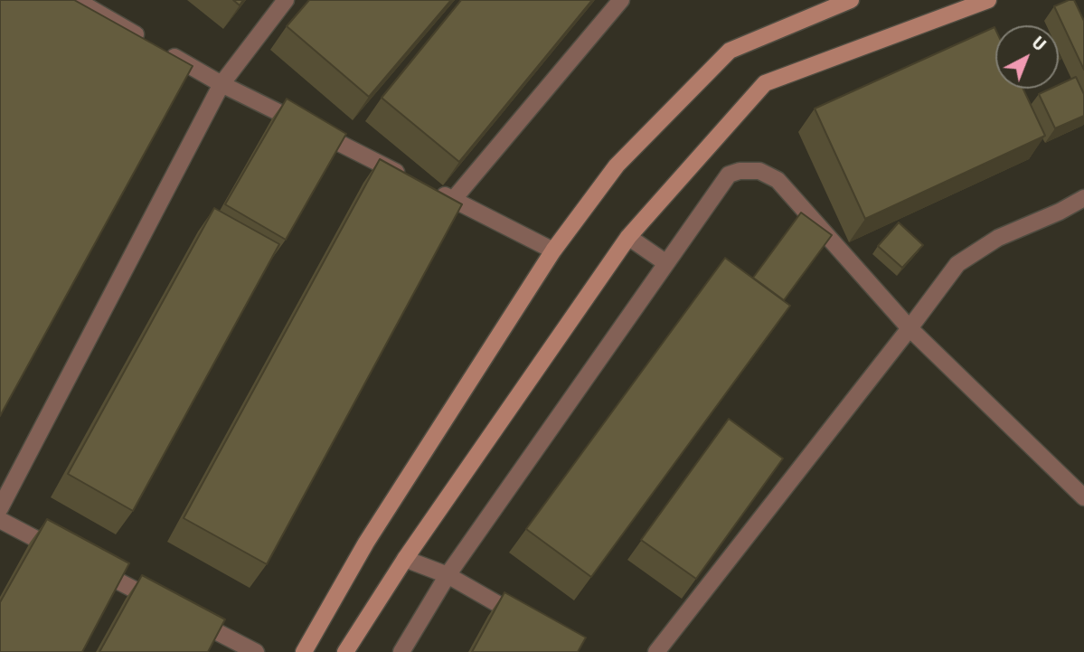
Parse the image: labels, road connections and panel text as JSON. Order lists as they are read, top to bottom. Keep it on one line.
{"north":"top right"}
